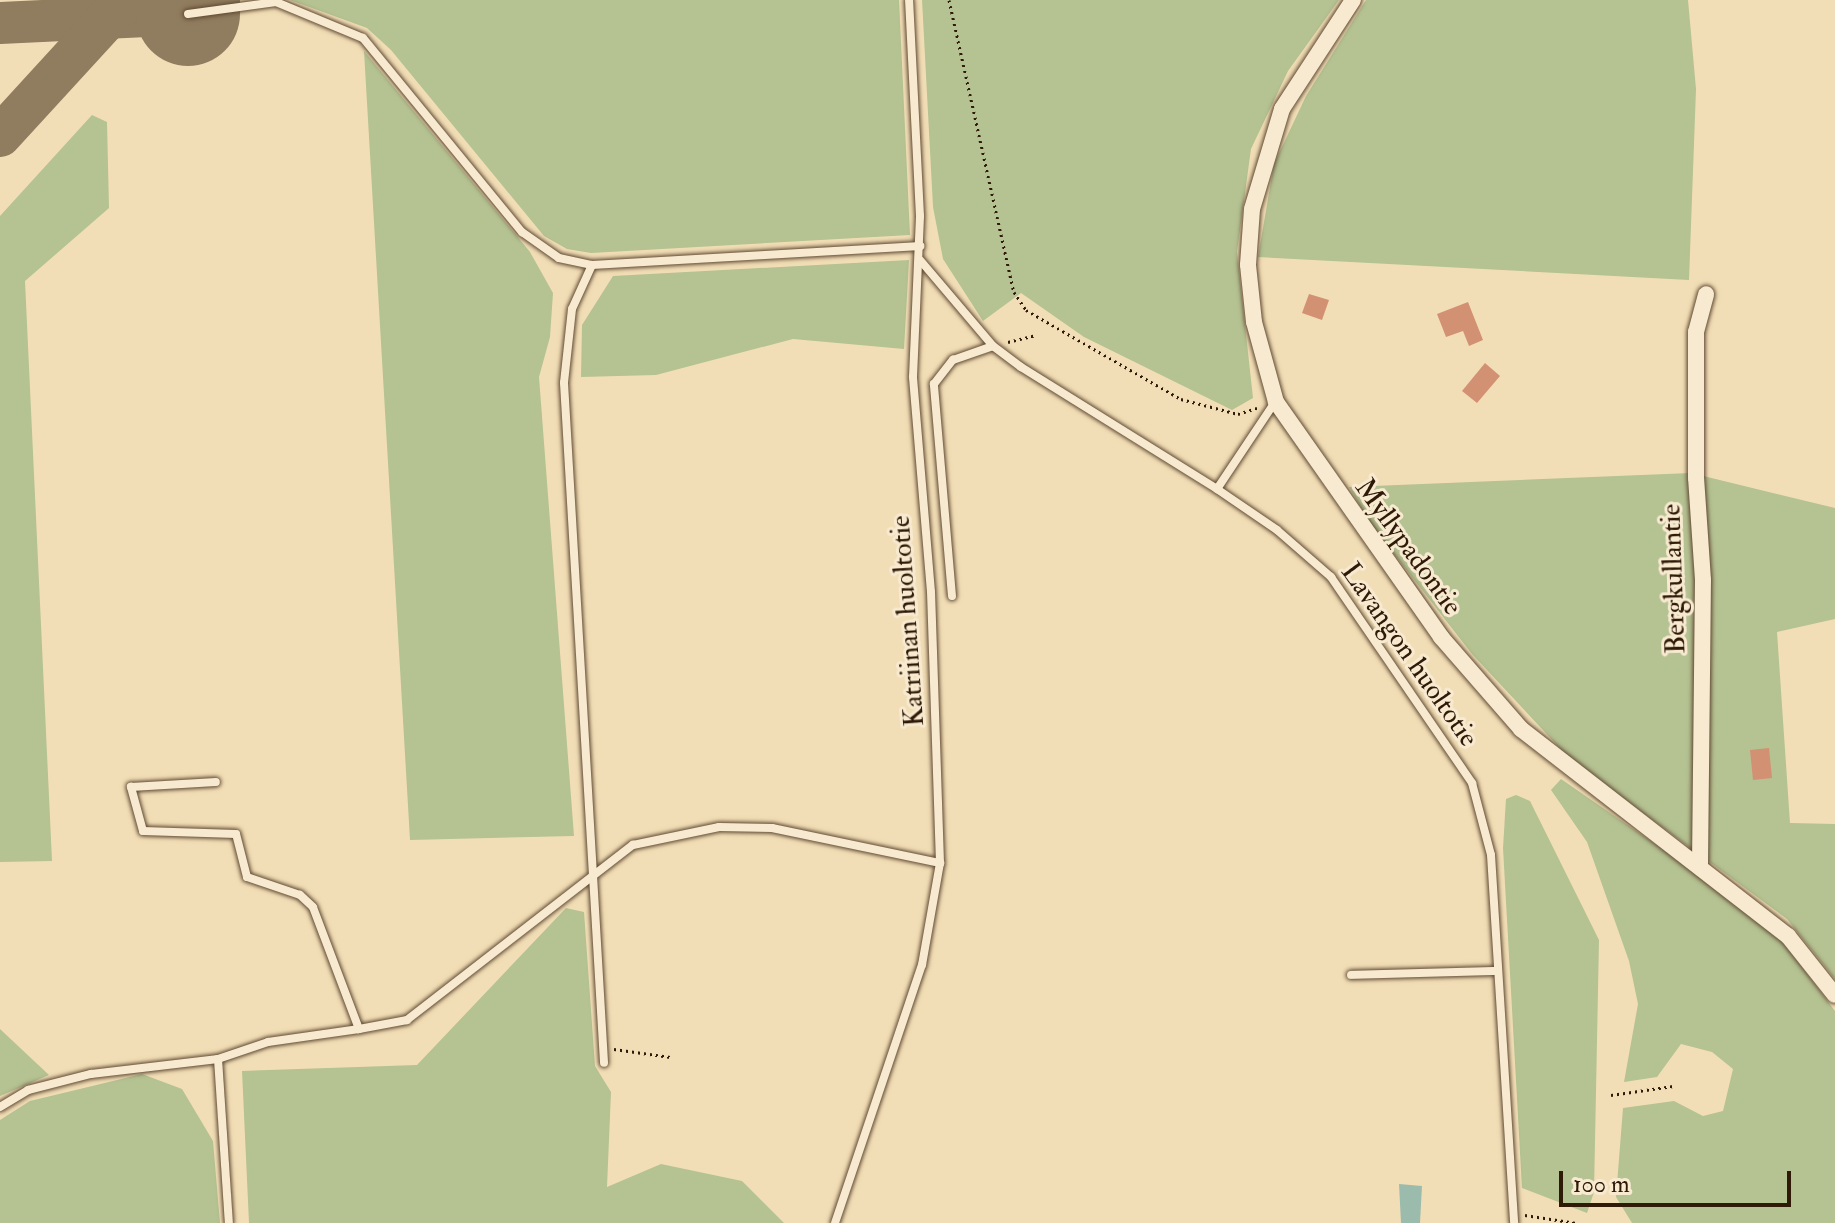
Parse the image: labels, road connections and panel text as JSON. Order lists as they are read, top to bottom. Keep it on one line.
{"streets":{"street":["Myllypadontie","Bergkullantie"],"lane":["Katriinan huoltotie","Lavangon huoltotie"]},"crossings":[["Myllypadontie","Bergkullantie"],["Katriinan huoltotie","Lavangon huoltotie"]],"scale_bar":"100 m"}
